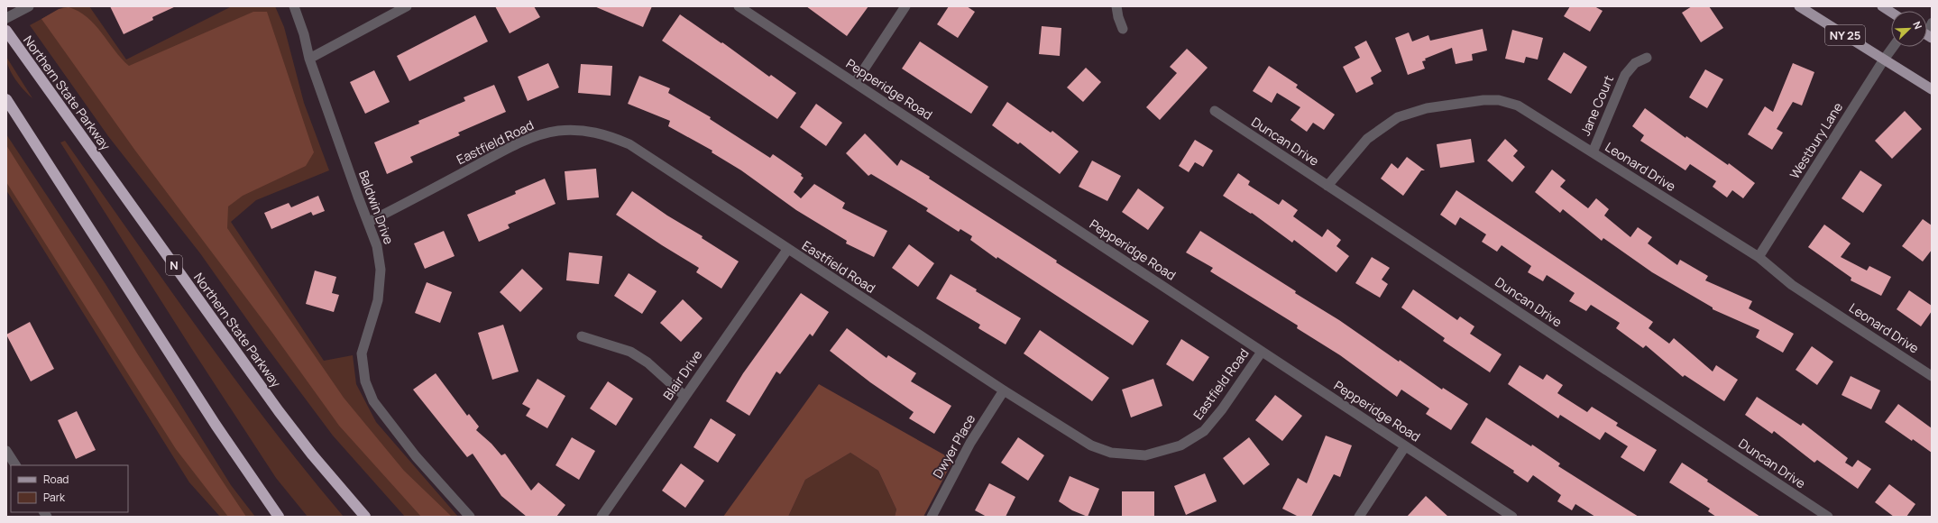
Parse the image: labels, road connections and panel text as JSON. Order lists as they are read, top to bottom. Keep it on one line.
{"streets":{"highway":["Northern State Parkway","N"],"main road":["NY 25"],"street":["Pepperidge Road","Jane Court","Westbury Lane","Duncan Drive","Eastfield Road","Leonard Drive","Baldwin Drive","Blair Drive","Dwyer Place"]},"crossings":[["NY 25","Westbury Lane"],["Pepperidge Road","Eastfield Road"],["Jane Court","Leonard Drive"],["Westbury Lane","Leonard Drive"],["Duncan Drive","Leonard Drive"],["Eastfield Road","Baldwin Drive"],["Eastfield Road","Blair Drive"],["Eastfield Road","Dwyer Place"]],"legend":["Road","Park"],"north":"top right"}
